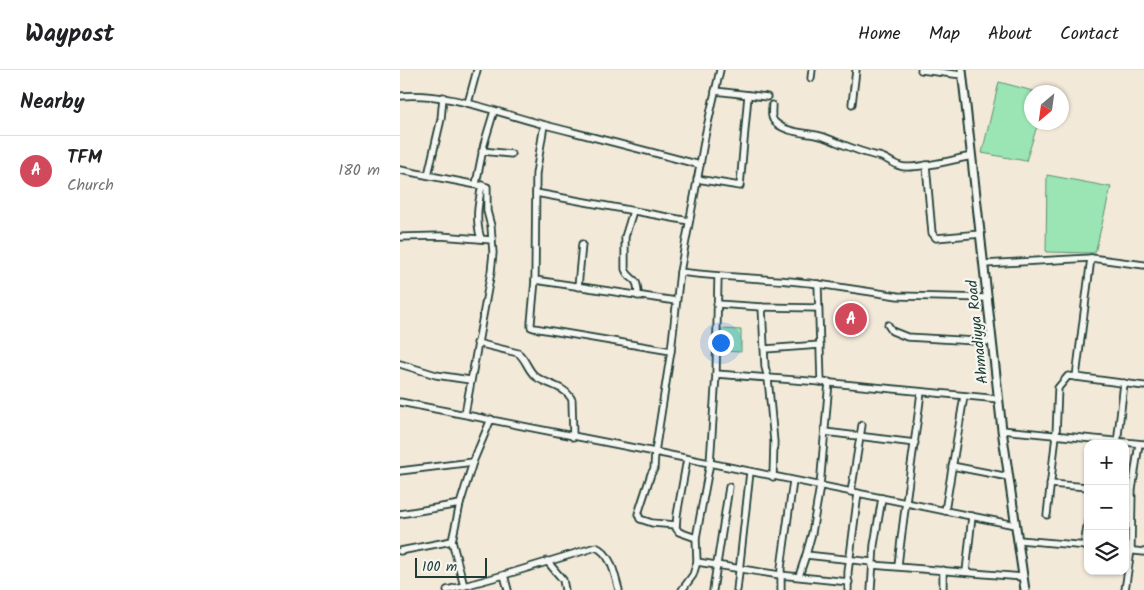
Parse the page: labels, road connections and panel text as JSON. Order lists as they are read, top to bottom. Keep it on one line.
{"streets":{"street":["Ahmadiyya Road"]},"scale_bar":"100 m","north":"bottom left","page":{"header":"Waypost","nav":["Home","Map","About","Contact"],"heading":"Nearby","list":[{"mark":"A","name":"TFM","note":"Church","value":"180 m"}],"pins":"A","map_buttons":["+","−"],"scale":"100 m"}}
